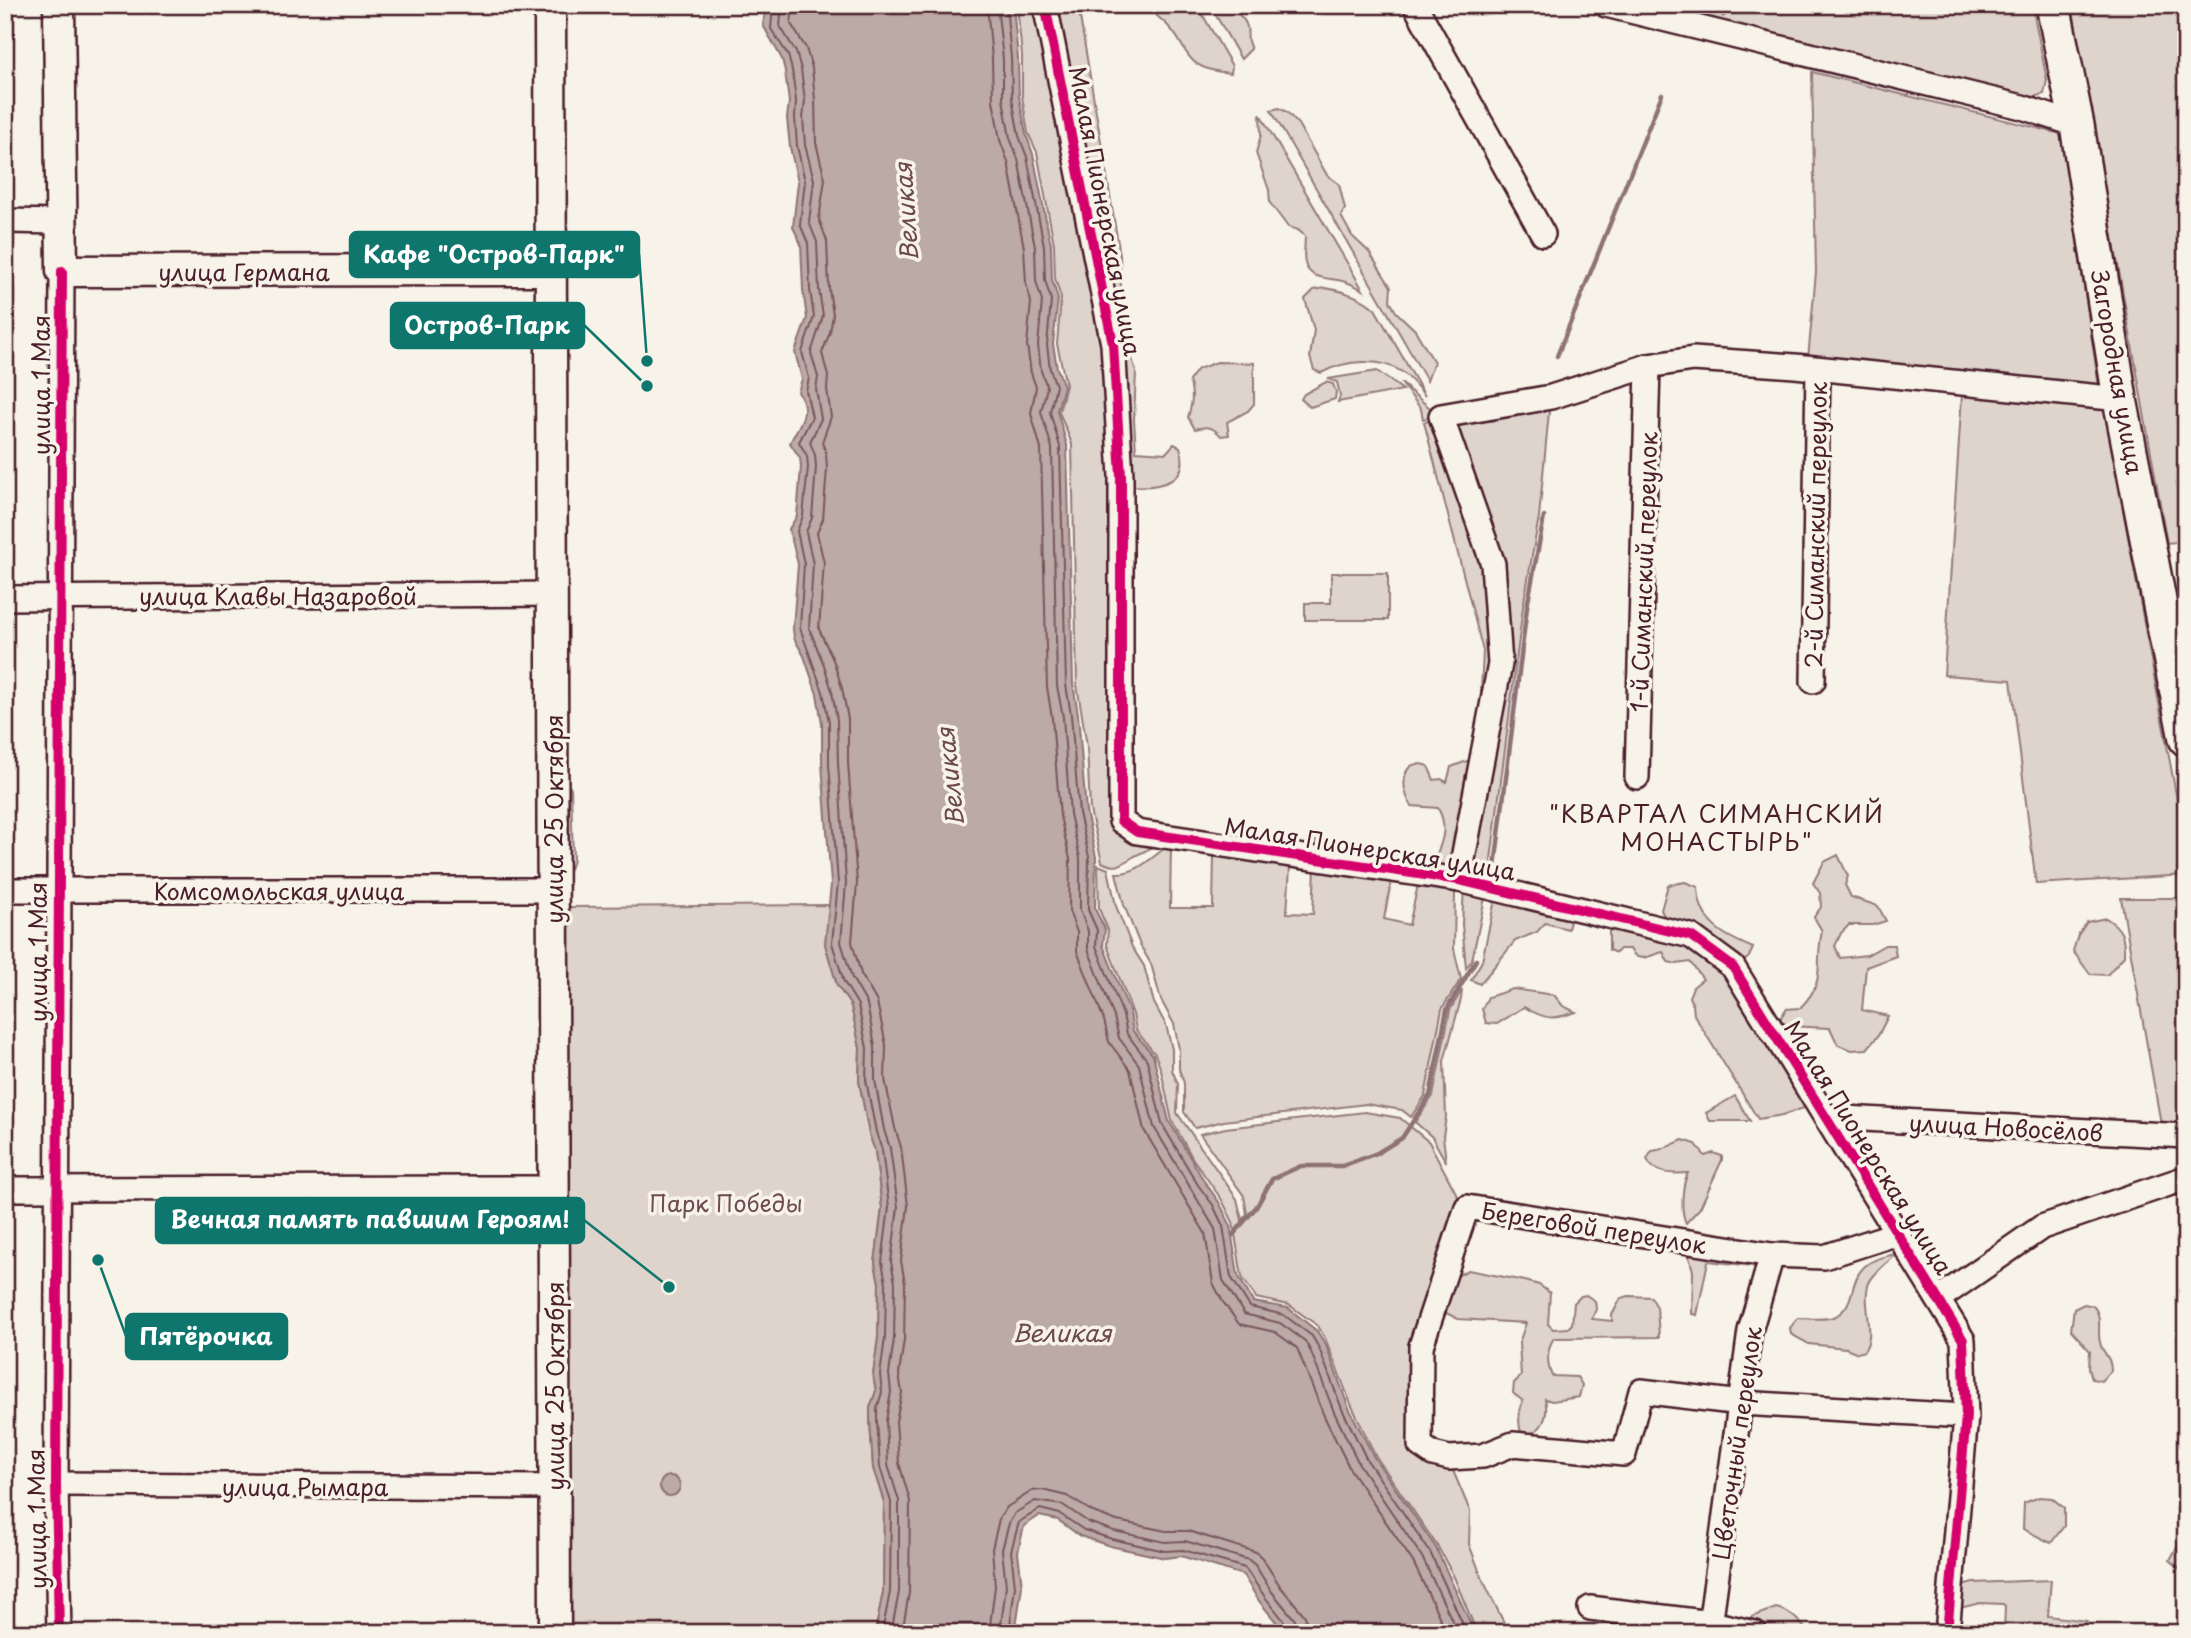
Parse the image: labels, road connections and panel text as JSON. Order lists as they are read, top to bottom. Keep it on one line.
{"streets":{"highway":["Загородная улица"],"main road":["улица Германа","улица 1 Мая","улица 25 Октября"],"street":["Малая Пионерская улица","2-й Симанский переулок","1-й Симанский переулок","улица Клавы Назаровой","Комсомольская улица","улица Новосёлов","Береговой переулок","Цветочный переулок","улица Рымара"]},"crossings":[["Малая Пионерская улица","улица Новосёлов"],["Малая Пионерская улица","Береговой переулок"],["улица Германа","улица 1 Мая"],["улица Германа","улица 25 Октября"],["улица 1 Мая","улица Клавы Назаровой"],["улица 1 Мая","Комсомольская улица"],["улица 1 Мая","улица Рымара"],["улица Клавы Назаровой","улица 25 Октября"],["улица 25 Октября","Комсомольская улица"],["улица 25 Октября","улица Рымара"],["Береговой переулок","Цветочный переулок"]],"districts":["\"КВАРТАЛ СИМАНСКИЙ МОНАСТЫРЬ\""],"water":["Великая"],"parks":["Парк Победы"],"places":["Кафе \"Остров-Парк\"","Остров-Парк","Пятёрочка","Вечная память павшим Героям!"]}
